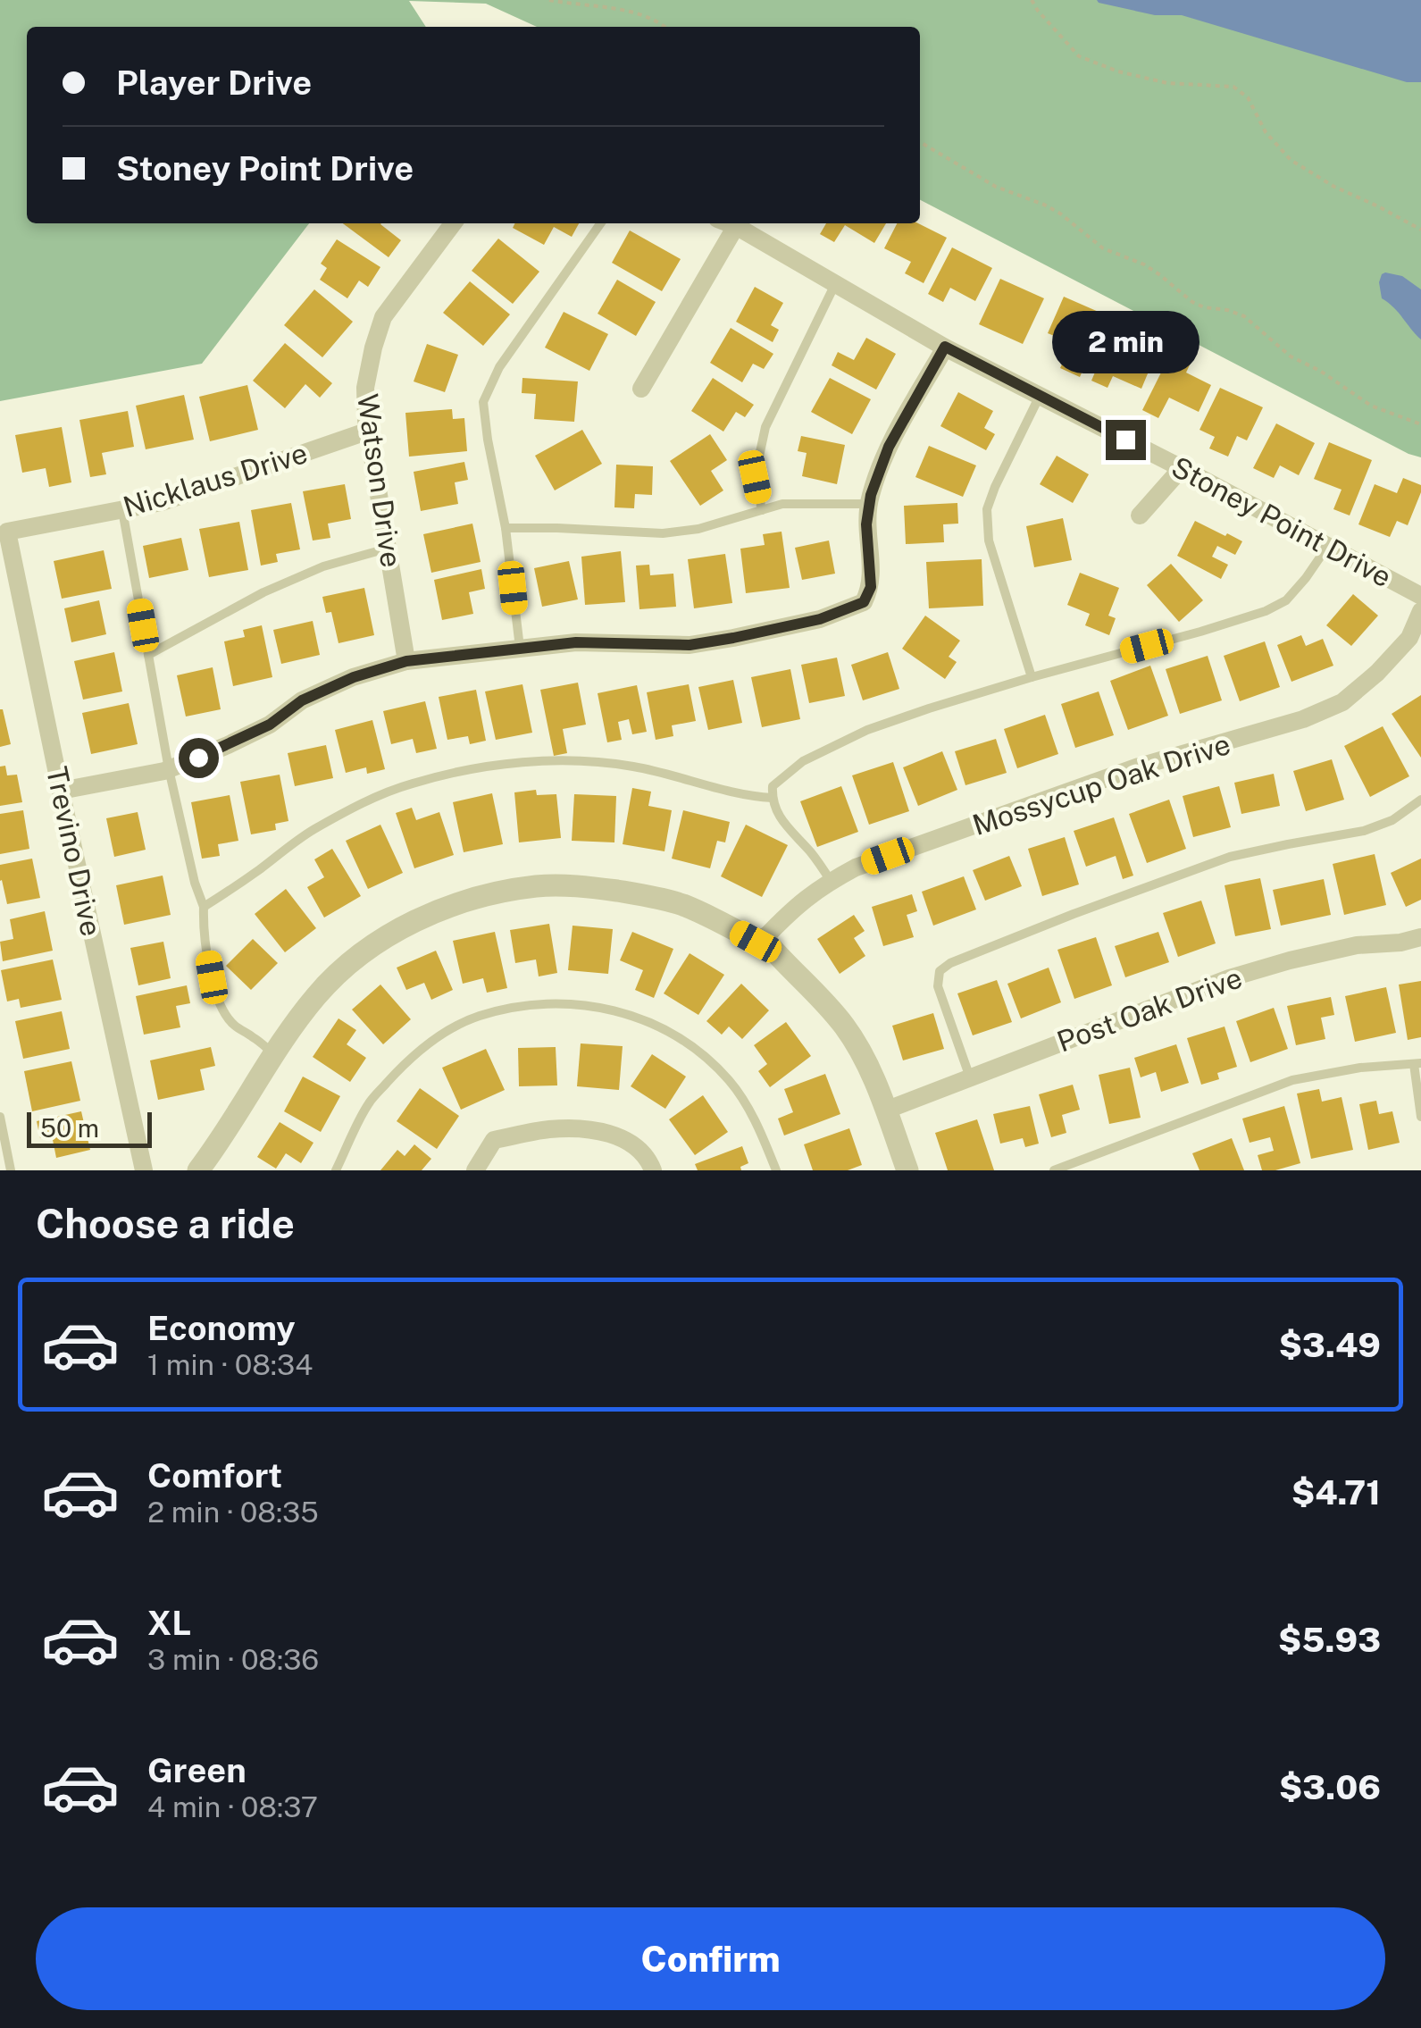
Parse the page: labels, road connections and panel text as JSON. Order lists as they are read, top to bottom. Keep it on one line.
{"streets":{"street":["Nicklaus Drive","Watson Drive","Stoney Point Drive","Mossycup Oak Drive","Trevino Drive","Post Oak Drive"]},"crossings":[["Nicklaus Drive","Watson Drive"],["Nicklaus Drive","Trevino Drive"]],"scale_bar":"50 m","page":{"banner":["Player Drive","Stoney Point Drive"],"bubble":"2 min","scale":"50 m","heading":"Choose a ride","list":[{"name":"Economy","note":"1 min · 08:34","value":"$3.49"},{"name":"Comfort","note":"2 min · 08:35","value":"$4.71"},{"name":"XL","note":"3 min · 08:36","value":"$5.93"},{"name":"Green","note":"4 min · 08:37","value":"$3.06"}],"buttons":"Confirm"}}
